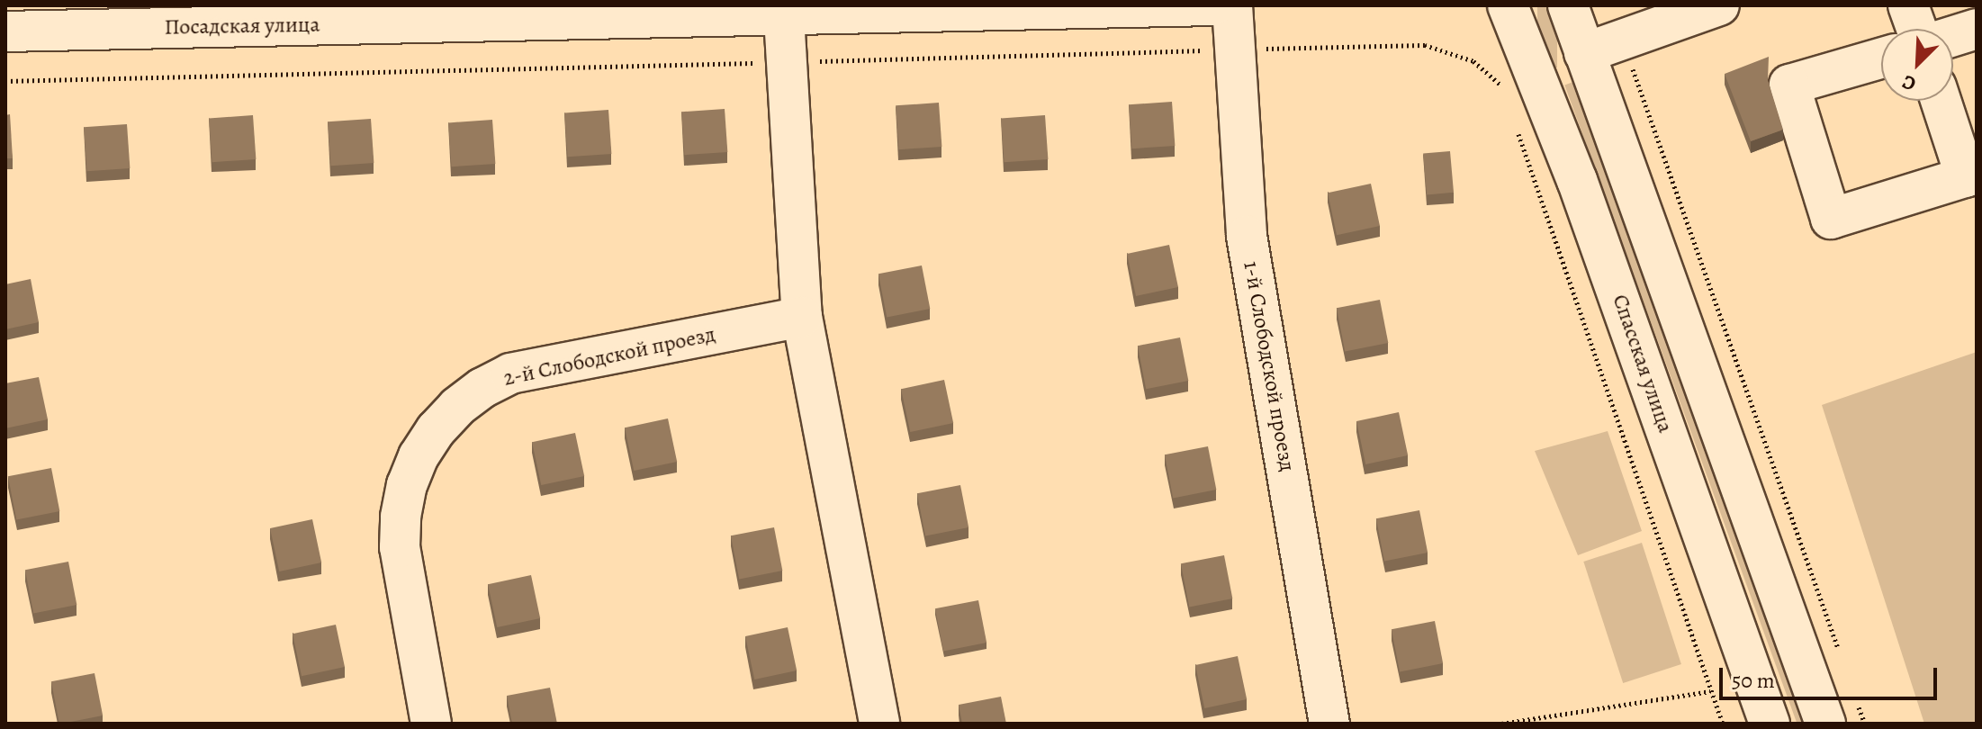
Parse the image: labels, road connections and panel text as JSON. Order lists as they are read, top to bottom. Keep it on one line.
{"streets":{"street":["Посадская улица","2-й Слободской проезд","Спасская улица","1-й Слободской проезд"]},"scale_bar":"50 m","north":"bottom left"}
